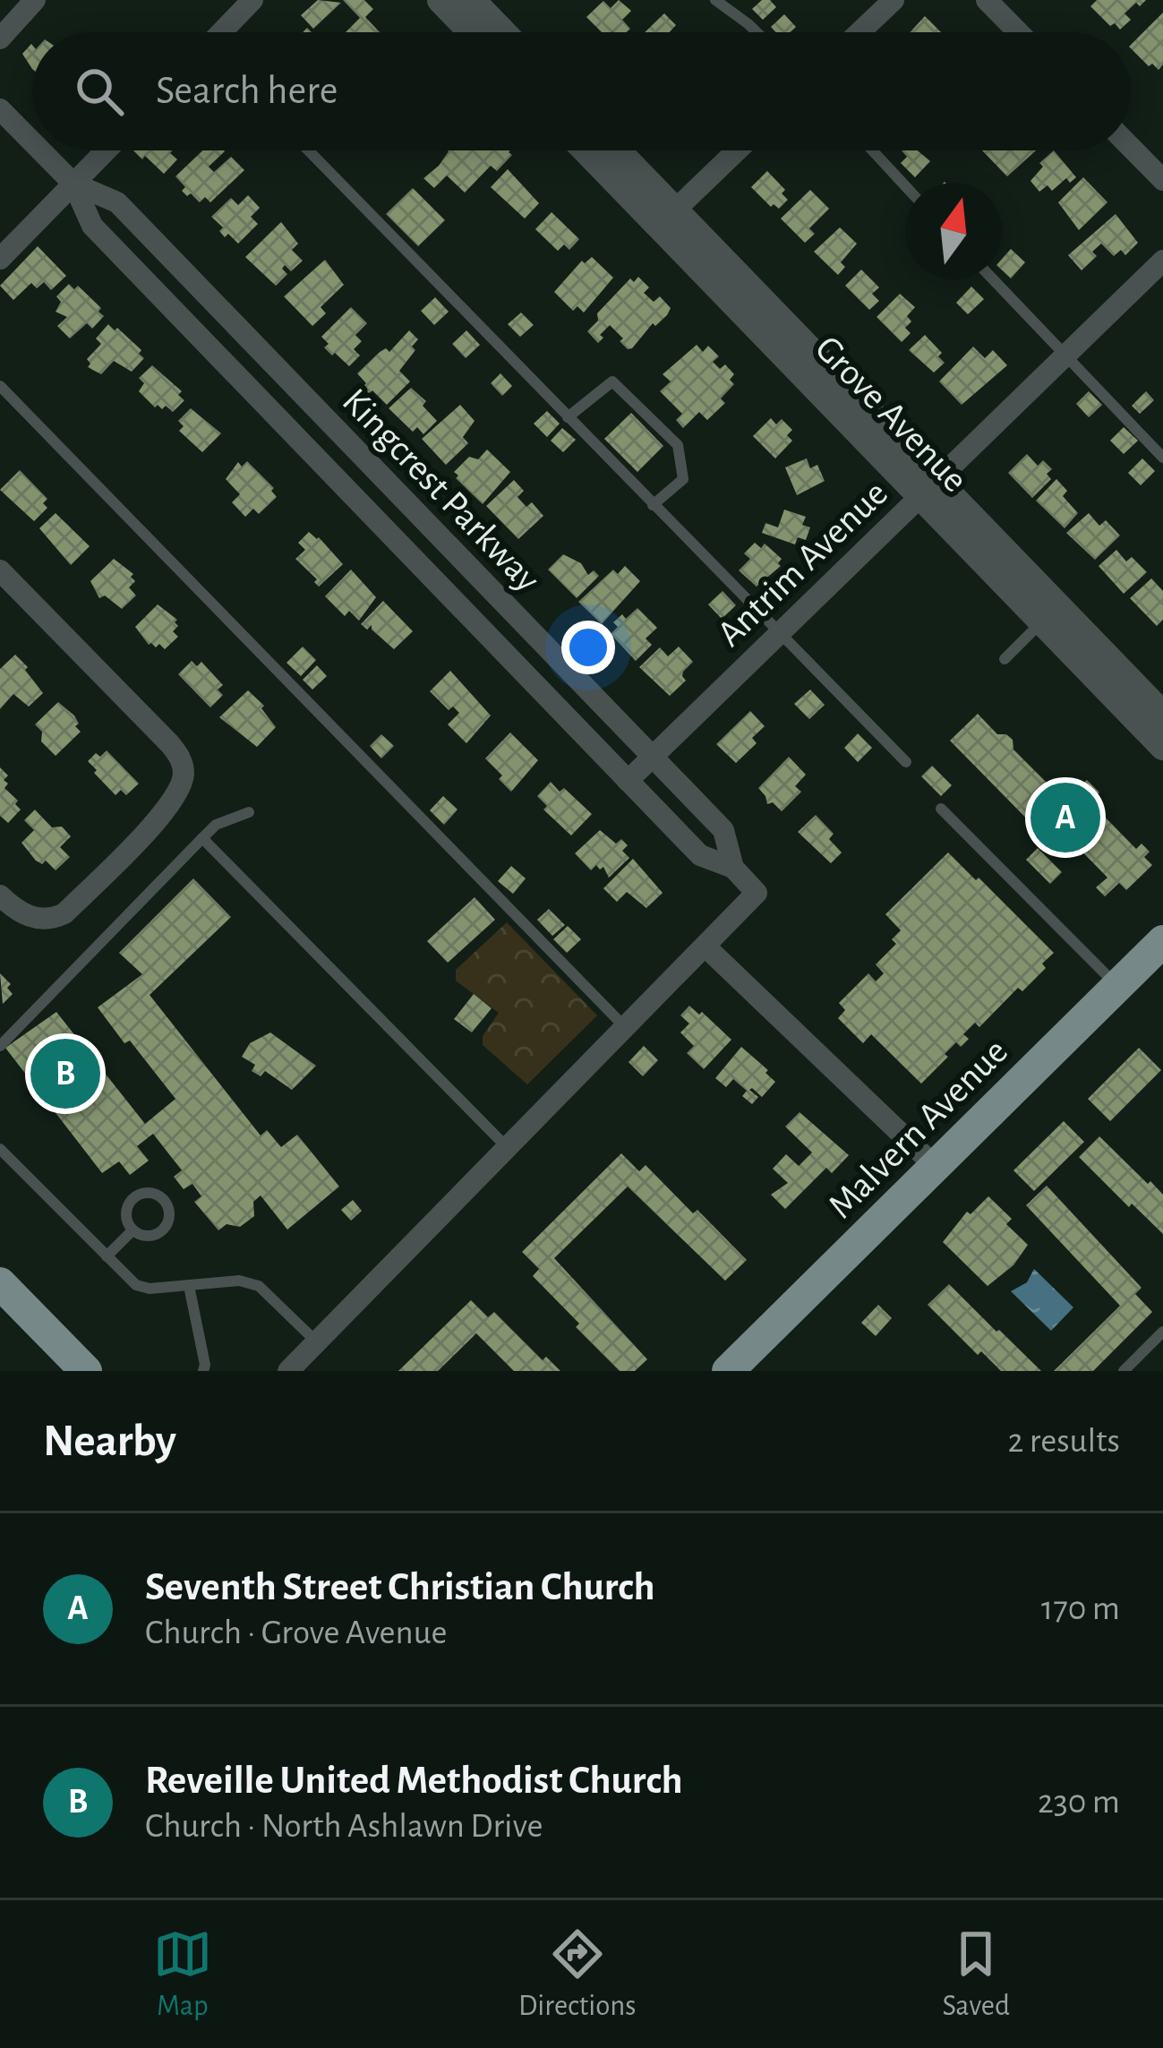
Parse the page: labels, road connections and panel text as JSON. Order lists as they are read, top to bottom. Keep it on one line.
{"streets":{"main road":["Malvern Avenue"],"street":["Grove Avenue","Kingcrest Parkway","Antrim Avenue"]},"crossings":[["Grove Avenue","Antrim Avenue"],["Kingcrest Parkway","Antrim Avenue"]],"north":"top","page":{"search":"Search here","pins":["A","B"],"heading":["Nearby","2 results"],"list":[{"mark":"A","name":"Seventh Street Christian Church","note":"Church · Grove Avenue","value":"170 m"},{"mark":"B","name":"Reveille United Methodist Church","note":"Church · North Ashlawn Drive","value":"230 m"}],"nav":["Map","Directions","Saved"]}}
